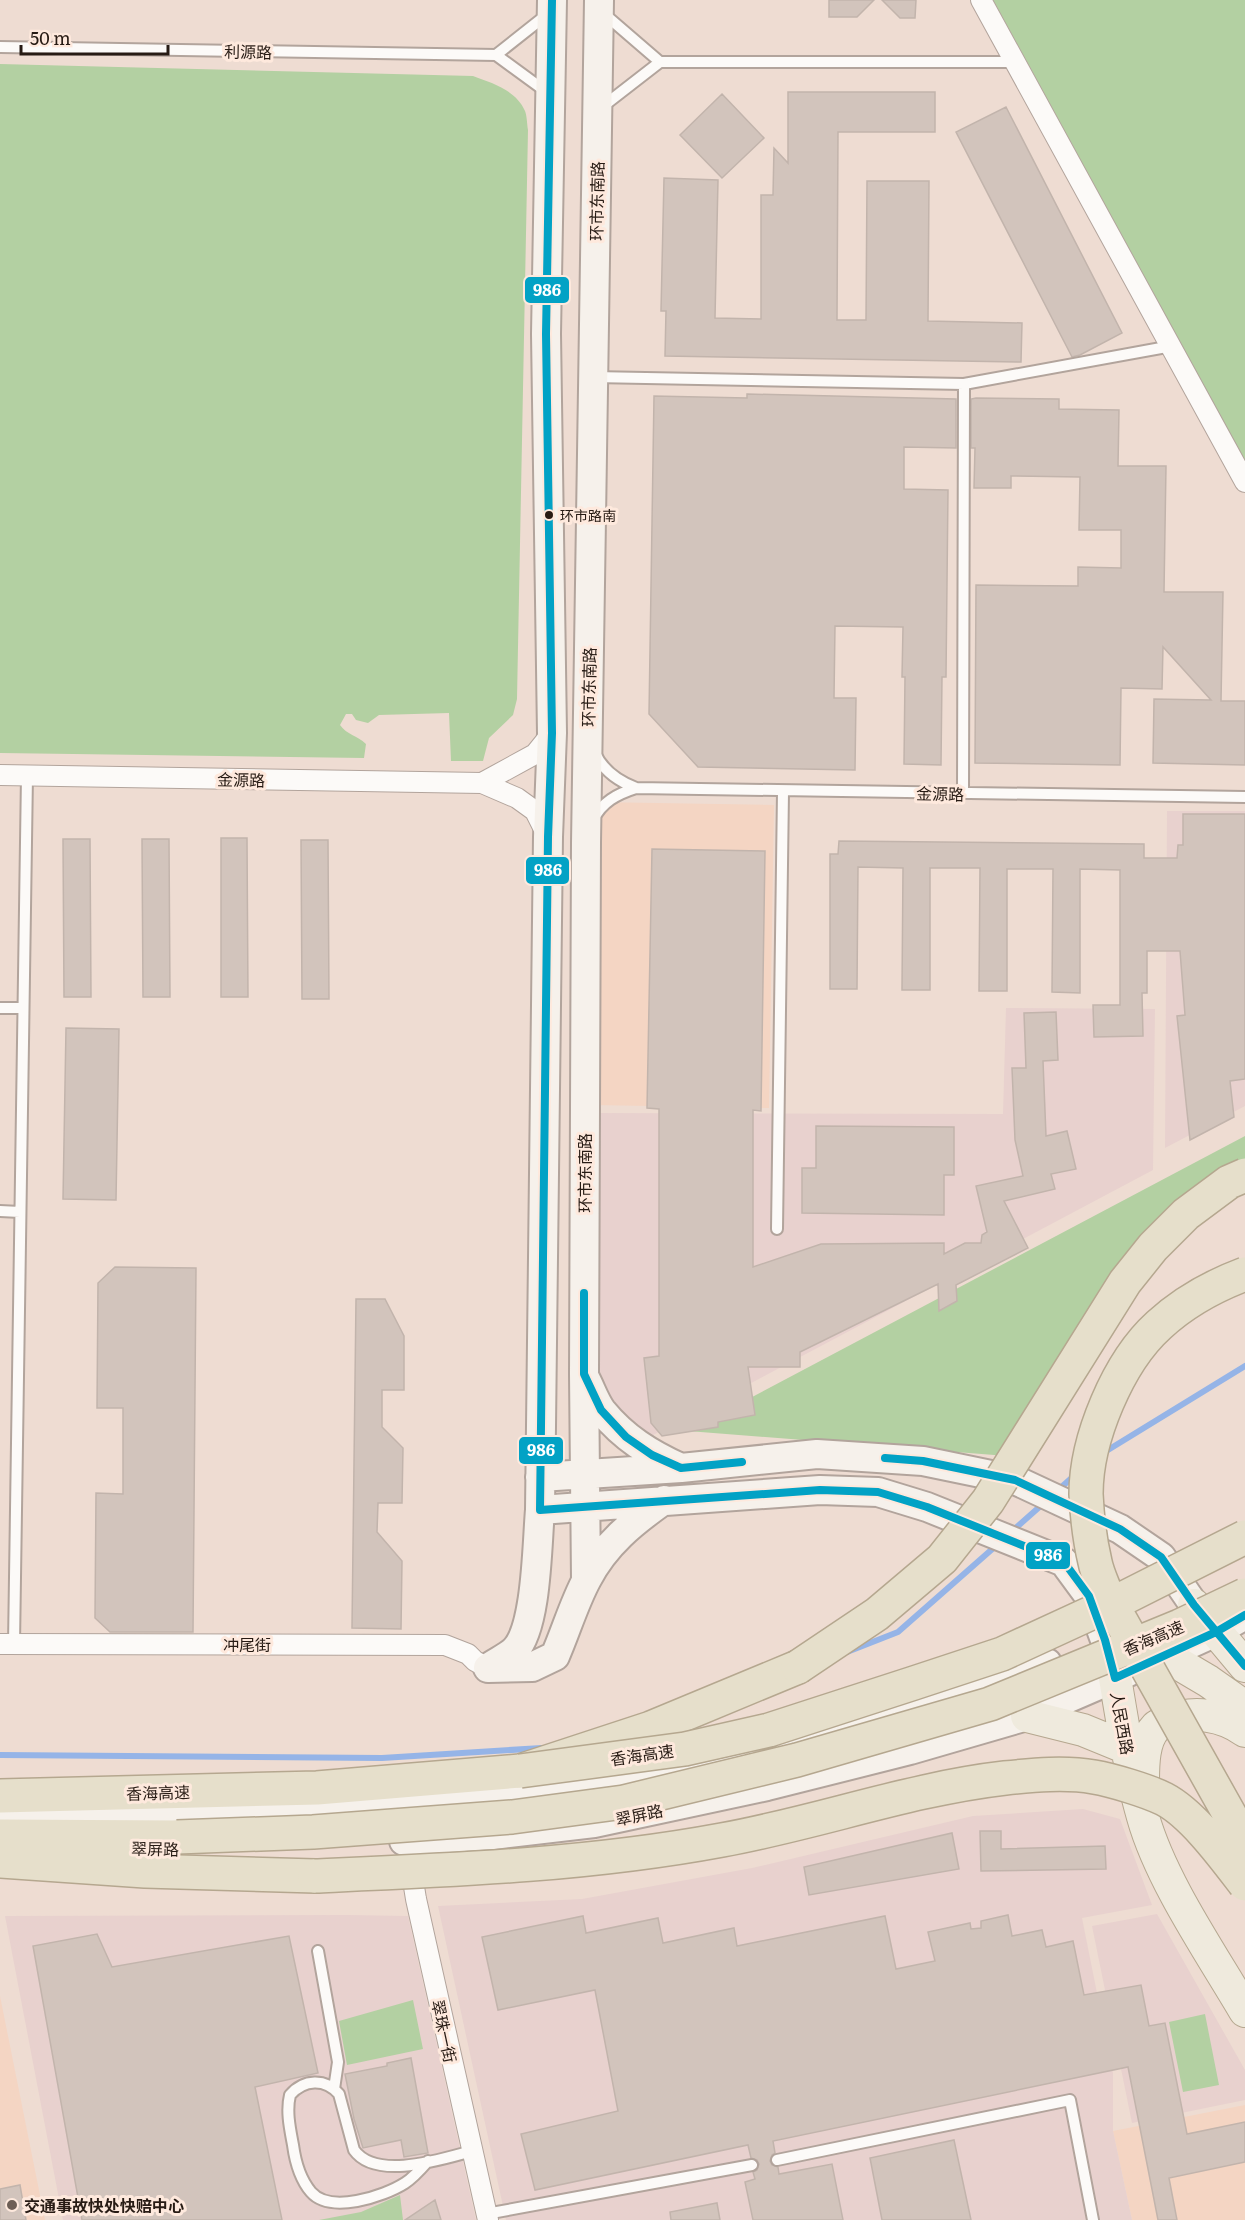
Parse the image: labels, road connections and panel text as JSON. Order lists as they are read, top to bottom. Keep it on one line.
{"streets":{"highway":["香海高速"],"main road":["环市东南路","人民西路","翠屏路"],"street":["金源路","冲尾街","翠珠一街"],"lane":["利源路"]},"crossings":[["环市东南路","人民西路"],["人民西路","翠屏路"],["翠屏路","翠珠一街"]],"places":["环市路南","交通事故快处快赔中心"],"lines":["transit line 986"],"scale_bar":"50 m"}
